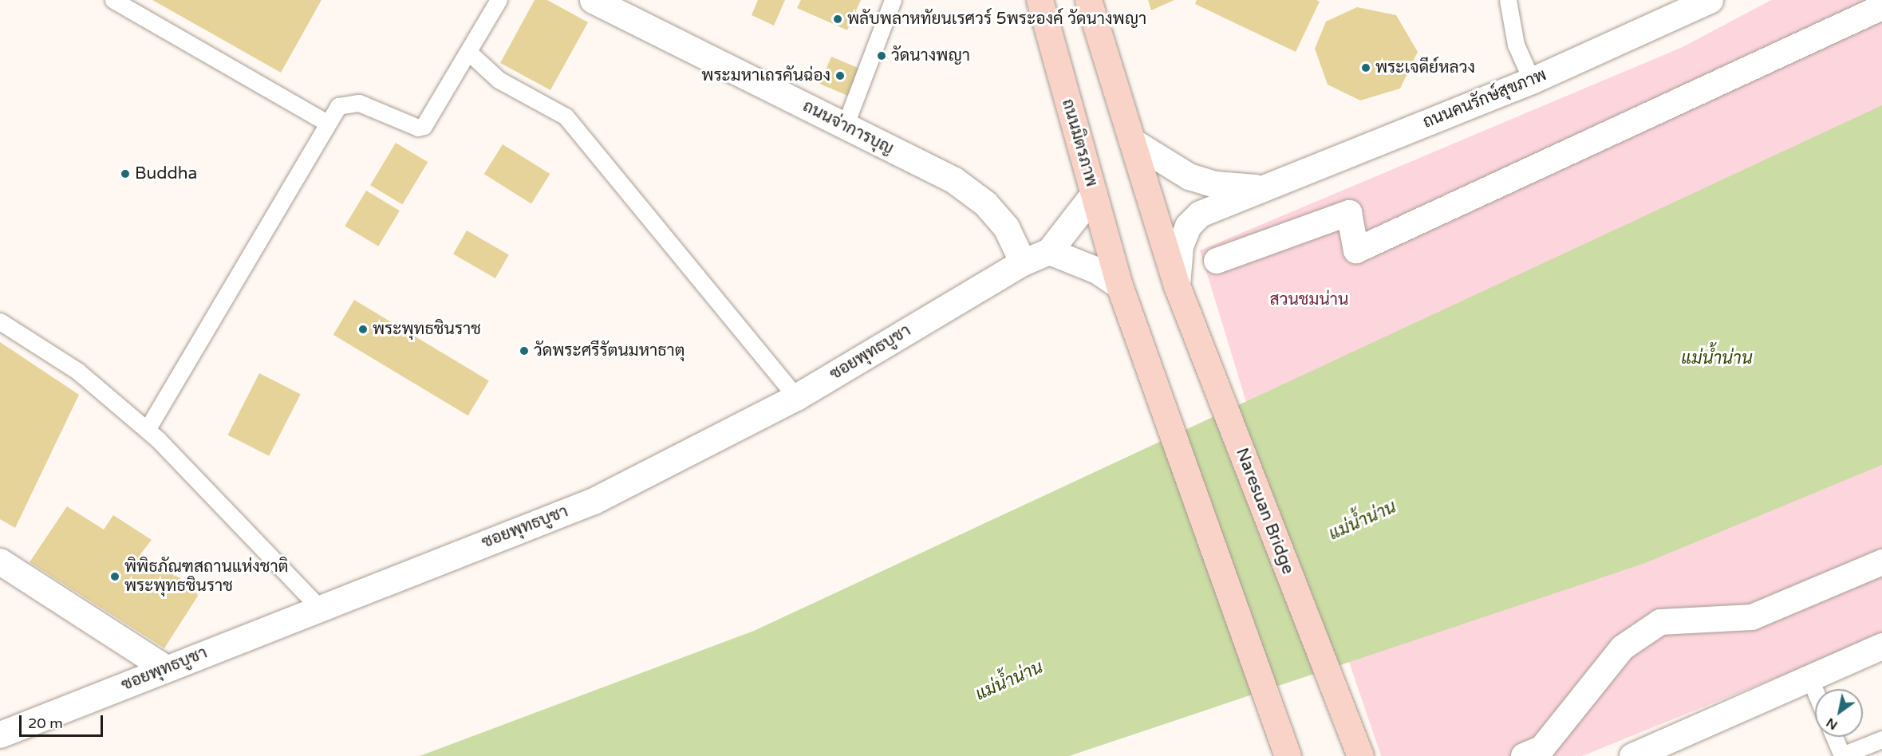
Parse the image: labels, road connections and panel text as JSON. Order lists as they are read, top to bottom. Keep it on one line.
{"streets":{"main road":["ถนนมิตรภาพ","Naresuan Bridge"],"street":["ถนนคนรักษ์สุขภาพ","ถนนจ่าการบุญ","ซอยพุทธบูชา"]},"crossings":[["ถนนคนรักษ์สุขภาพ","Naresuan Bridge"],["ถนนจ่าการบุญ","ซอยพุทธบูชา"]],"water":["แม่น้ำน่าน"],"parks":["สวนชมน่าน"],"places":["พลับพลาหทัยนเรศวร์ 5พระองค์ วัดนางพญา","วัดนางพญา","พระเจดีย์หลวง","พระมหาเถรคันฉ่อง","Buddha","พระพุทธชินราช","วัดพระศรีรัตนมหาธาตุ","พิพิธภัณฑสถานแห่งชาติ พระพุทธชินราช"],"scale_bar":"20 m","north":"bottom left"}
